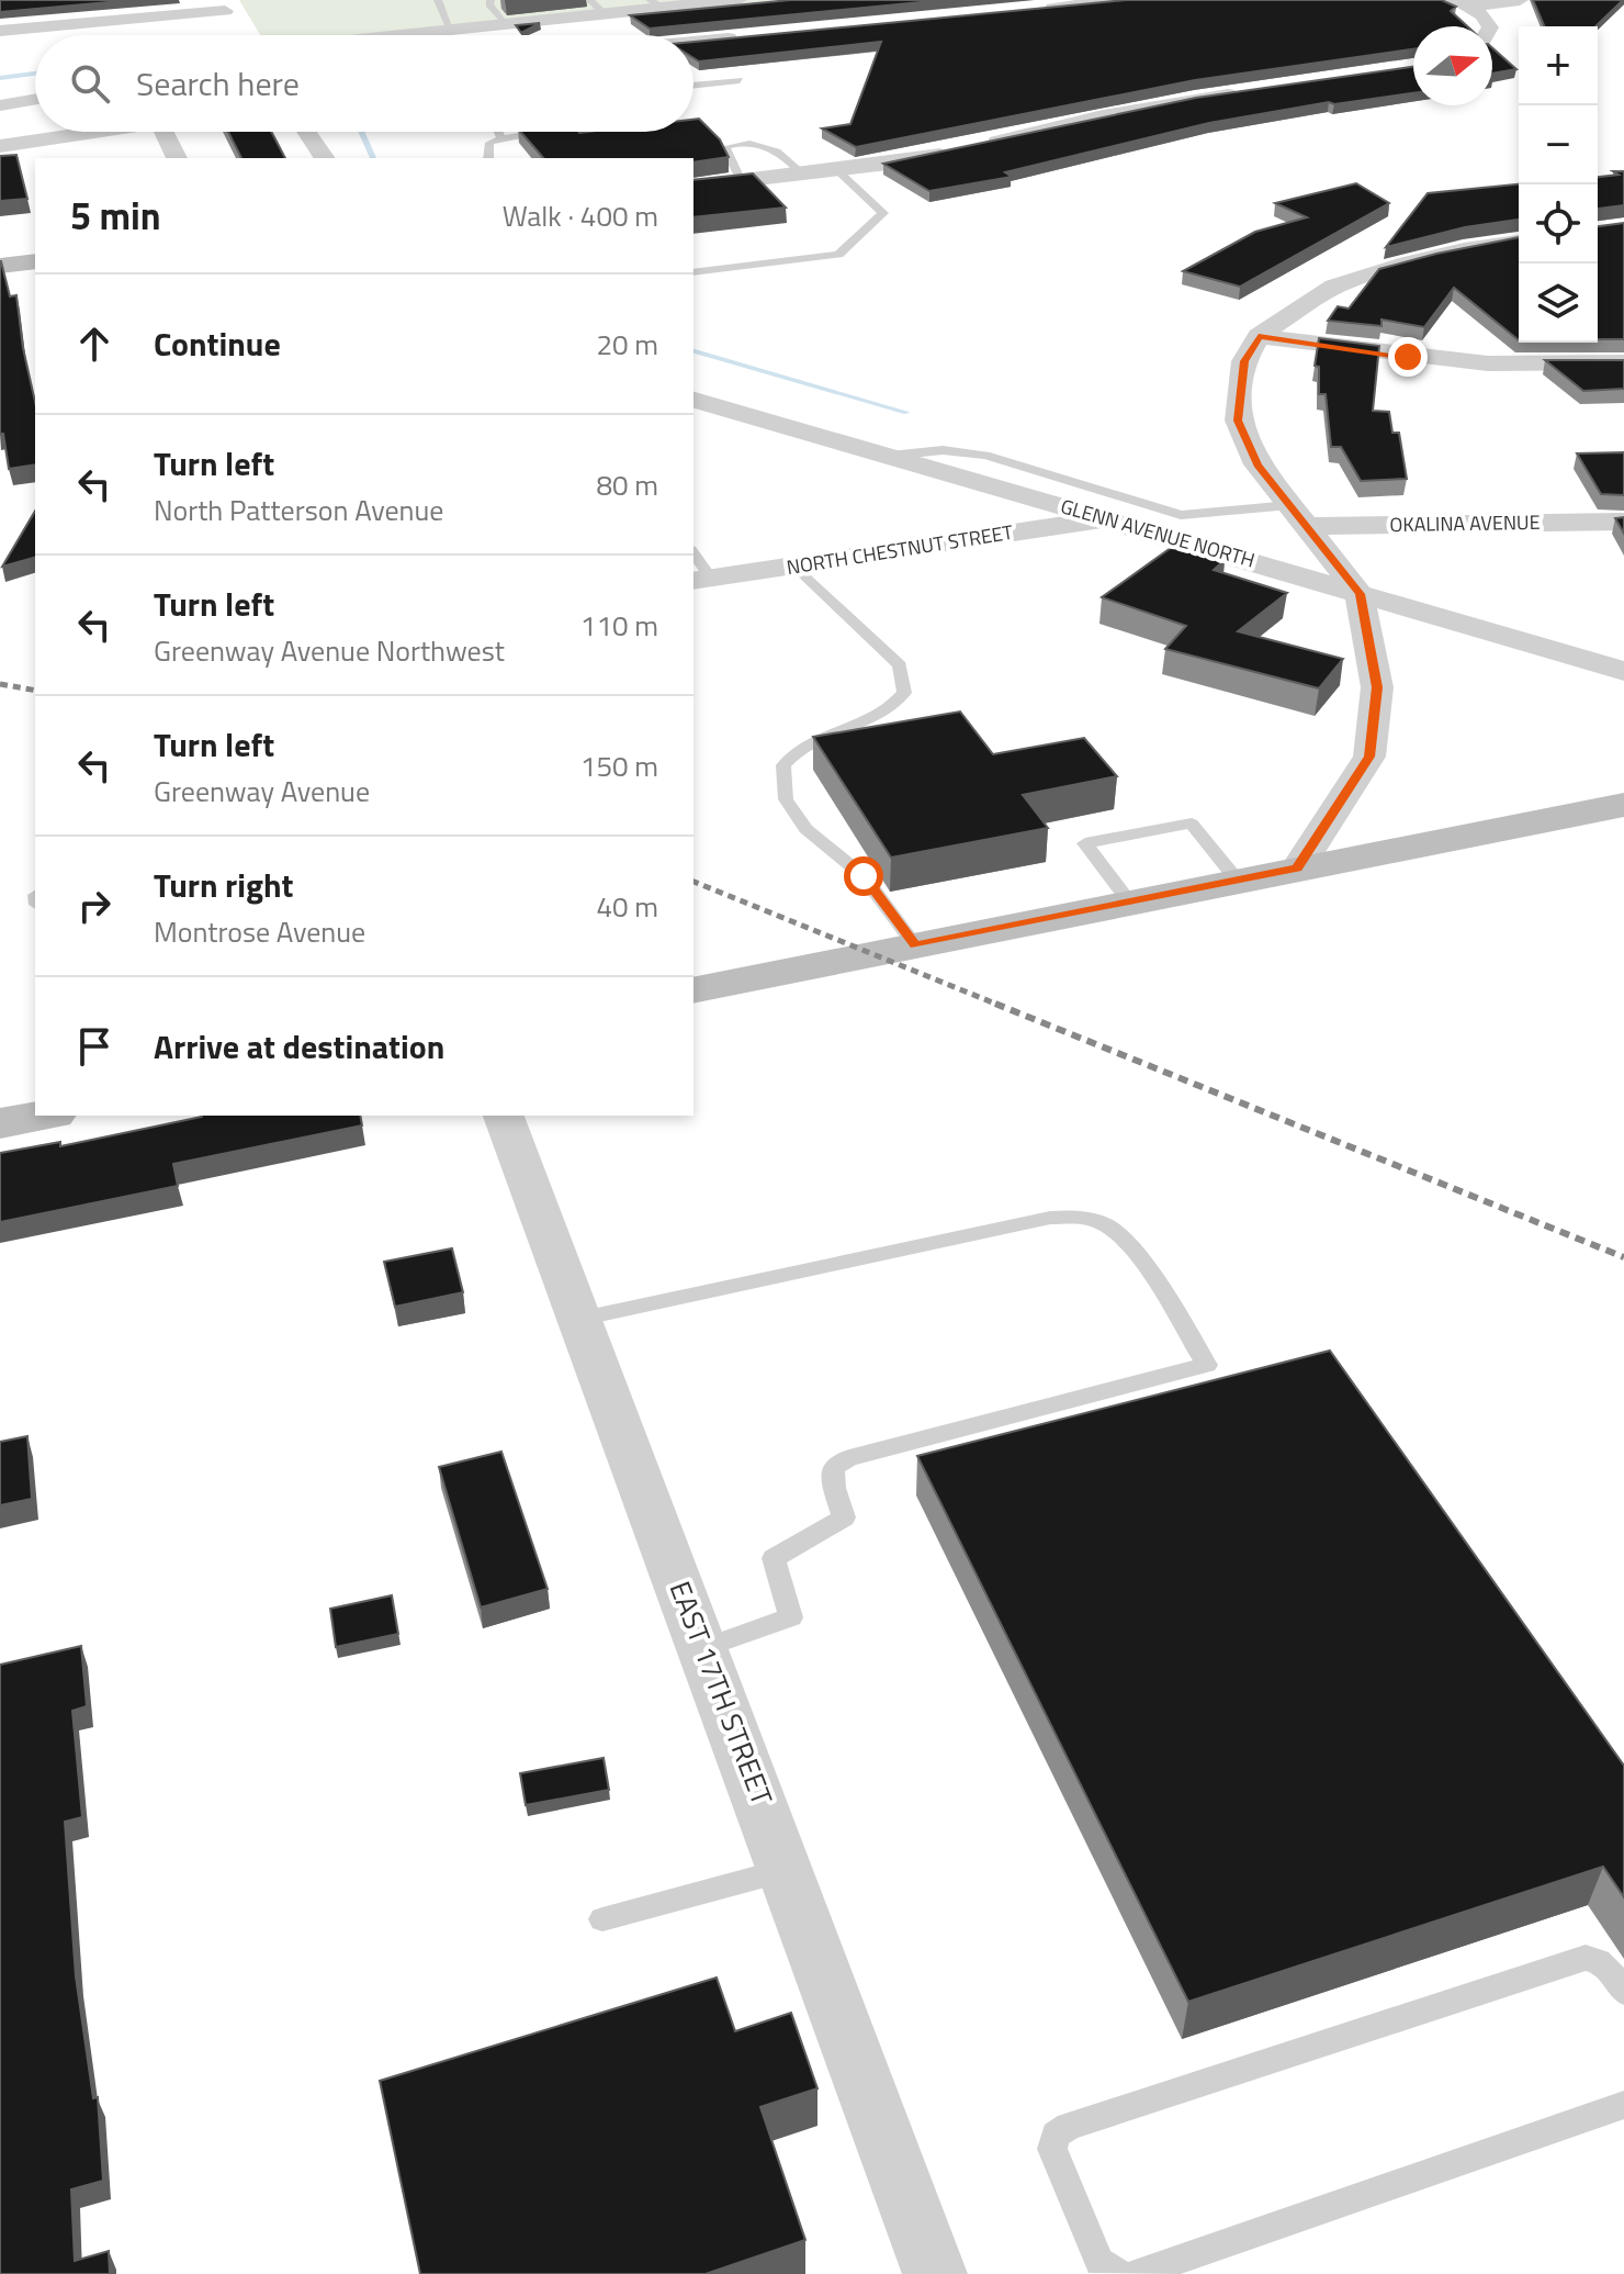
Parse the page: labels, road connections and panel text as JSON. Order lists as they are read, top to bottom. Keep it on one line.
{"streets":{"street":["OKALINA AVENUE","GLENN AVENUE NORTH","NORTH CHESTNUT STREET","EAST 17TH STREET"]},"crossings":[["GLENN AVENUE NORTH","NORTH CHESTNUT STREET"]],"north":"right","page":{"map_buttons":["+","−"],"search":"Search here","heading":["5 min","Walk · 400 m"],"list":[["Continue","20 m"],["Turn left","North Patterson Avenue","80 m"],["Turn left","Greenway Avenue Northwest","110 m"],["Turn left","Greenway Avenue","150 m"],["Turn right","Montrose Avenue","40 m"],"Arrive at destination"]}}
